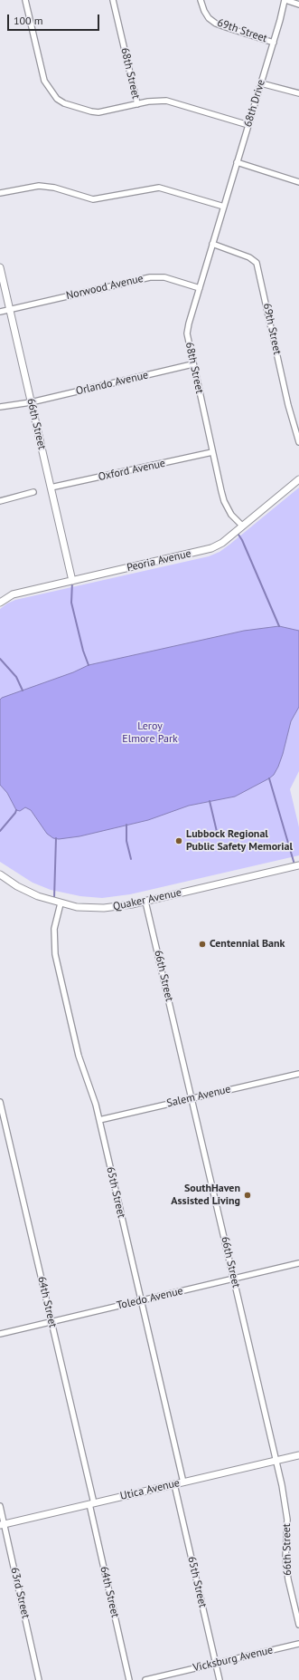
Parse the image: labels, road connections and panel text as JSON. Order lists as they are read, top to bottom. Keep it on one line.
{"streets":{"street":["69th Street","68th Street","68th Drive","Norwood Avenue","Orlando Avenue","66th Street","Oxford Avenue","Peoria Avenue","Quaker Avenue","Salem Avenue","65th Street","Toledo Avenue","64th Street","Utica Avenue","63rd Street","Vicksburg Avenue"]},"crossings":[["69th Street","68th Street"],["69th Street","68th Drive"],["68th Street","68th Drive"],["68th Street","Norwood Avenue"],["68th Street","Orlando Avenue"],["68th Street","Oxford Avenue"],["68th Street","Peoria Avenue"],["Norwood Avenue","66th Street"],["Orlando Avenue","66th Street"],["66th Street","Oxford Avenue"],["66th Street","Peoria Avenue"],["66th Street","Quaker Avenue"],["66th Street","Salem Avenue"],["66th Street","Toledo Avenue"],["66th Street","Utica Avenue"],["Quaker Avenue","65th Street"],["Salem Avenue","65th Street"],["65th Street","Toledo Avenue"],["65th Street","Utica Avenue"],["65th Street","Vicksburg Avenue"],["Toledo Avenue","64th Street"],["64th Street","Utica Avenue"],["Utica Avenue","63rd Street"]],"parks":["Leroy Elmore Park"],"places":["Lubbock Regional Public Safety Memorial","Centennial Bank","SouthHaven Assisted Living"],"scale_bar":"100 m"}
